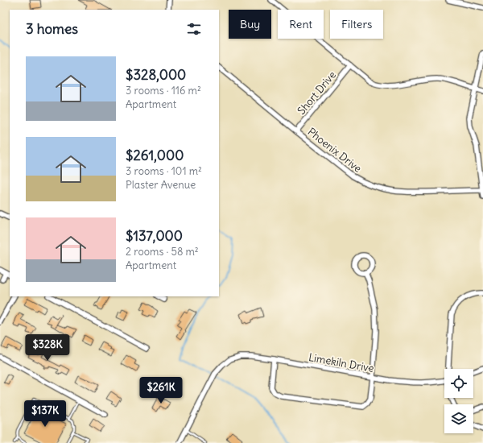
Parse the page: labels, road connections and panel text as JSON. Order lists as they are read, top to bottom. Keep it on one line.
{"streets":{"street":["Short Drive","Phoenix Drive","Limekiln Drive"]},"crossings":[["Short Drive","Phoenix Drive"]],"page":{"chip":["Buy","Rent","Filters"],"heading":"3 homes","list":[{"name":"$328,000","note":"3 rooms · 116 m² · Apartment"},{"name":"$261,000","note":"3 rooms · 101 m² · Plaster Avenue"},{"name":"$137,000","note":"2 rooms · 58 m² · Apartment"}],"price":["$328K","$261K","$137K"]}}
